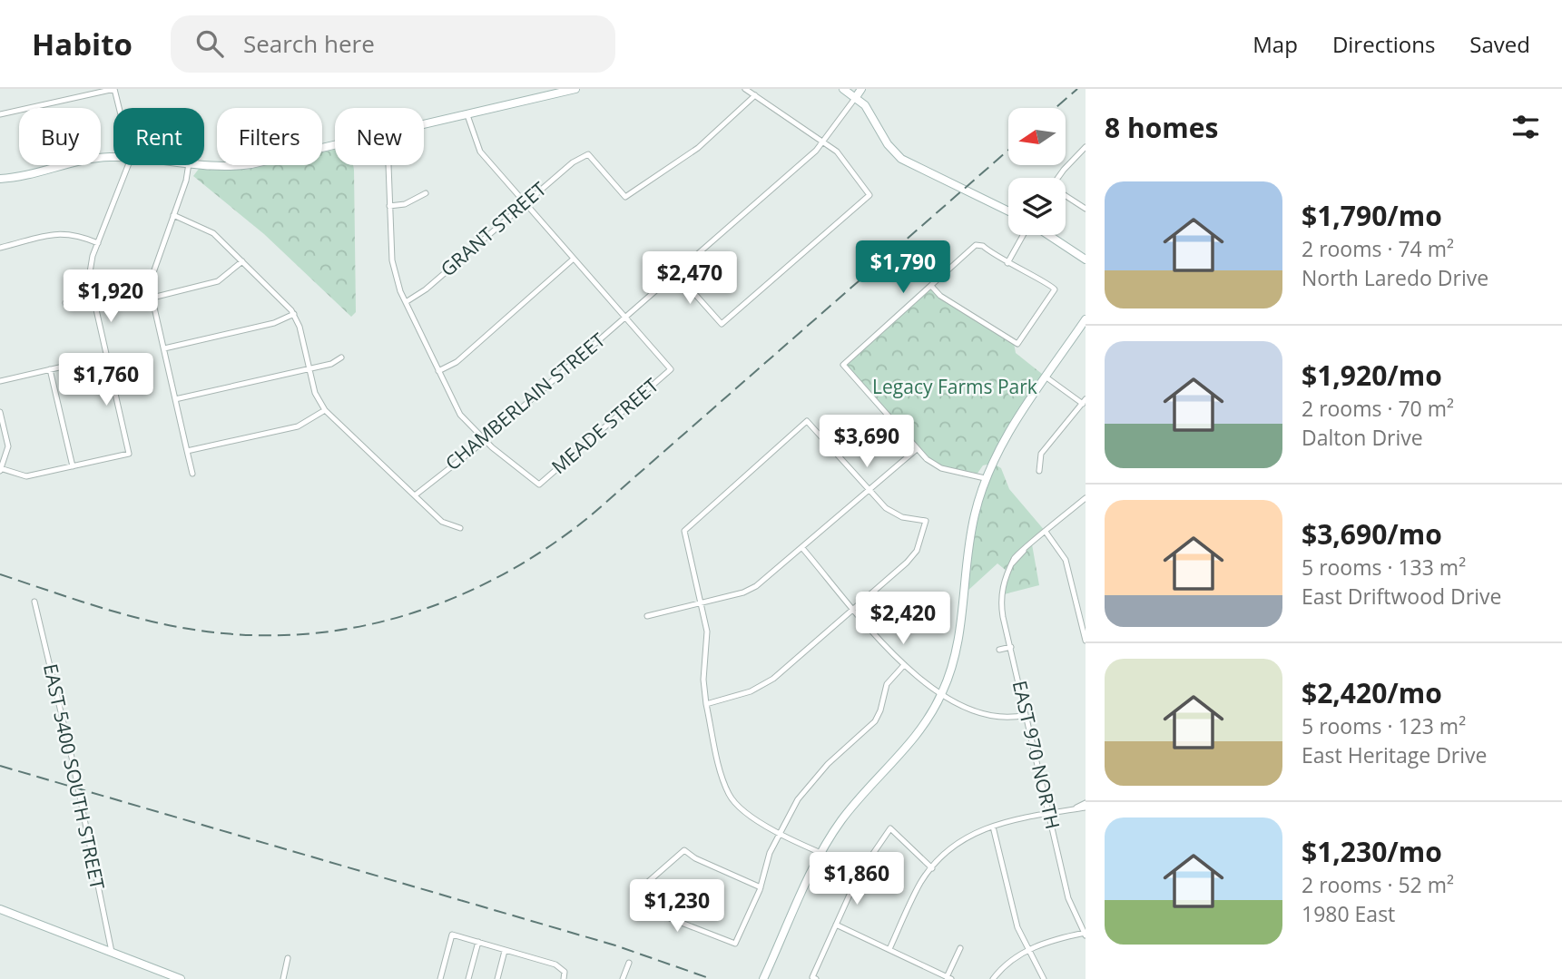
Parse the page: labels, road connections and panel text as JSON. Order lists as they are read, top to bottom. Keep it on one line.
{"streets":{"street":["GRANT STREET","CHAMBERLAIN STREET","MEADE STREET","EAST 970 NORTH","EAST 5400 SOUTH STREET"]},"crossings":[["CHAMBERLAIN STREET","MEADE STREET"]],"parks":["Legacy Farms Park"],"north":"left","page":{"header":"Habito","search":"Search here","nav":["Map","Directions","Saved"],"heading":"8 homes","chip":["Buy","Rent","Filters","New"],"list":[{"name":"$1,790/mo","note":"2 rooms · 74 m² · North Laredo Drive"},{"name":"$1,920/mo","note":"2 rooms · 70 m² · Dalton Drive"},{"name":"$3,690/mo","note":"5 rooms · 133 m² · East Driftwood Drive"},{"name":"$2,420/mo","note":"5 rooms · 123 m² · East Heritage Drive"},{"name":"$1,230/mo","note":"2 rooms · 52 m² · 1980 East"}],"price":["$1,790","$2,470","$1,920","$1,760","$3,690","$2,420","$1,860","$1,230"]}}
